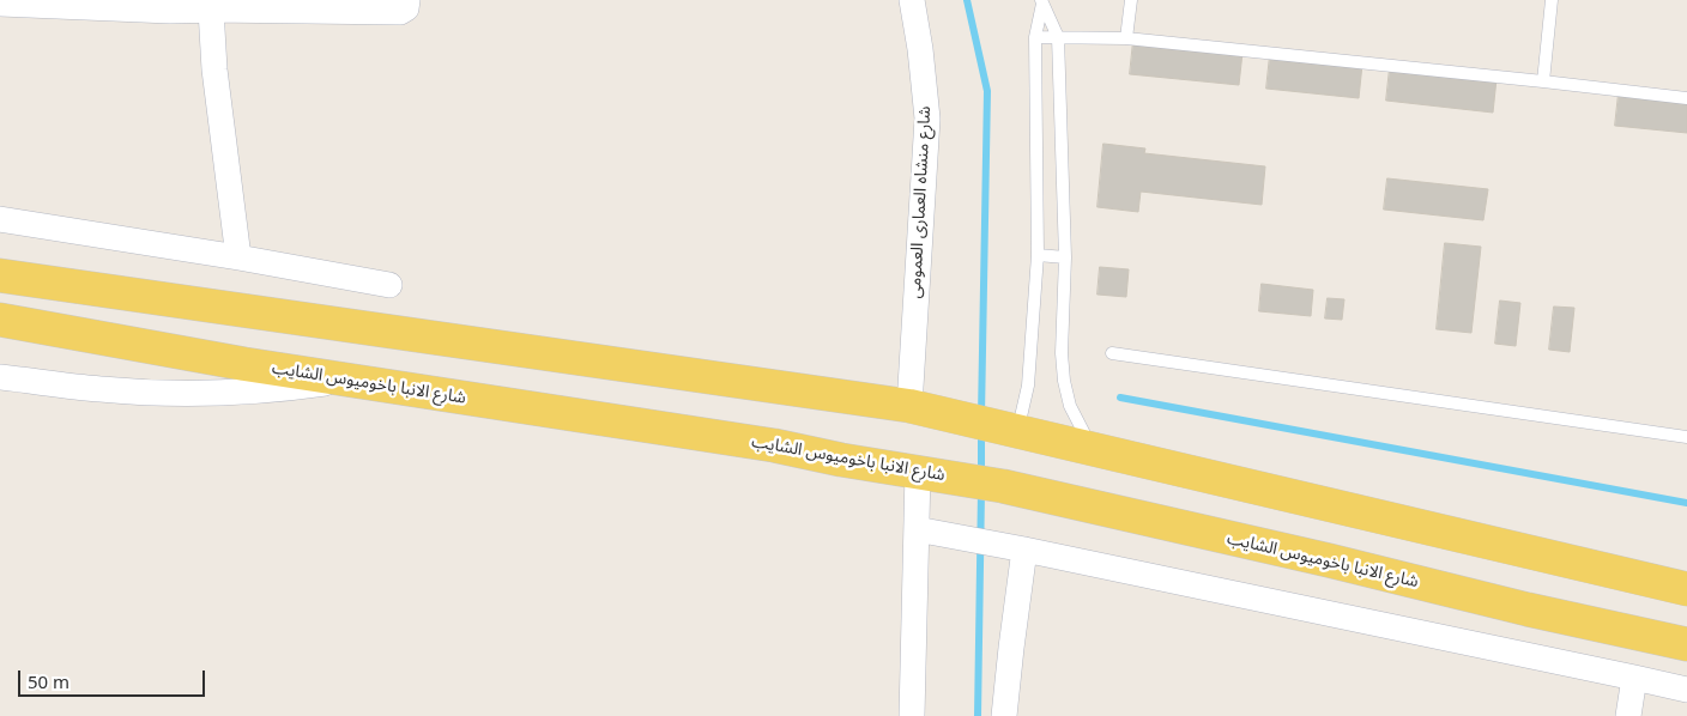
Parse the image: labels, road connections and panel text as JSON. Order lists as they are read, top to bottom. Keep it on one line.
{"streets":{"main road":["شارع الانبا باخوميوس الشايب"],"street":["شارع منشاه العمارى العمومى"]},"scale_bar":"50 m"}
